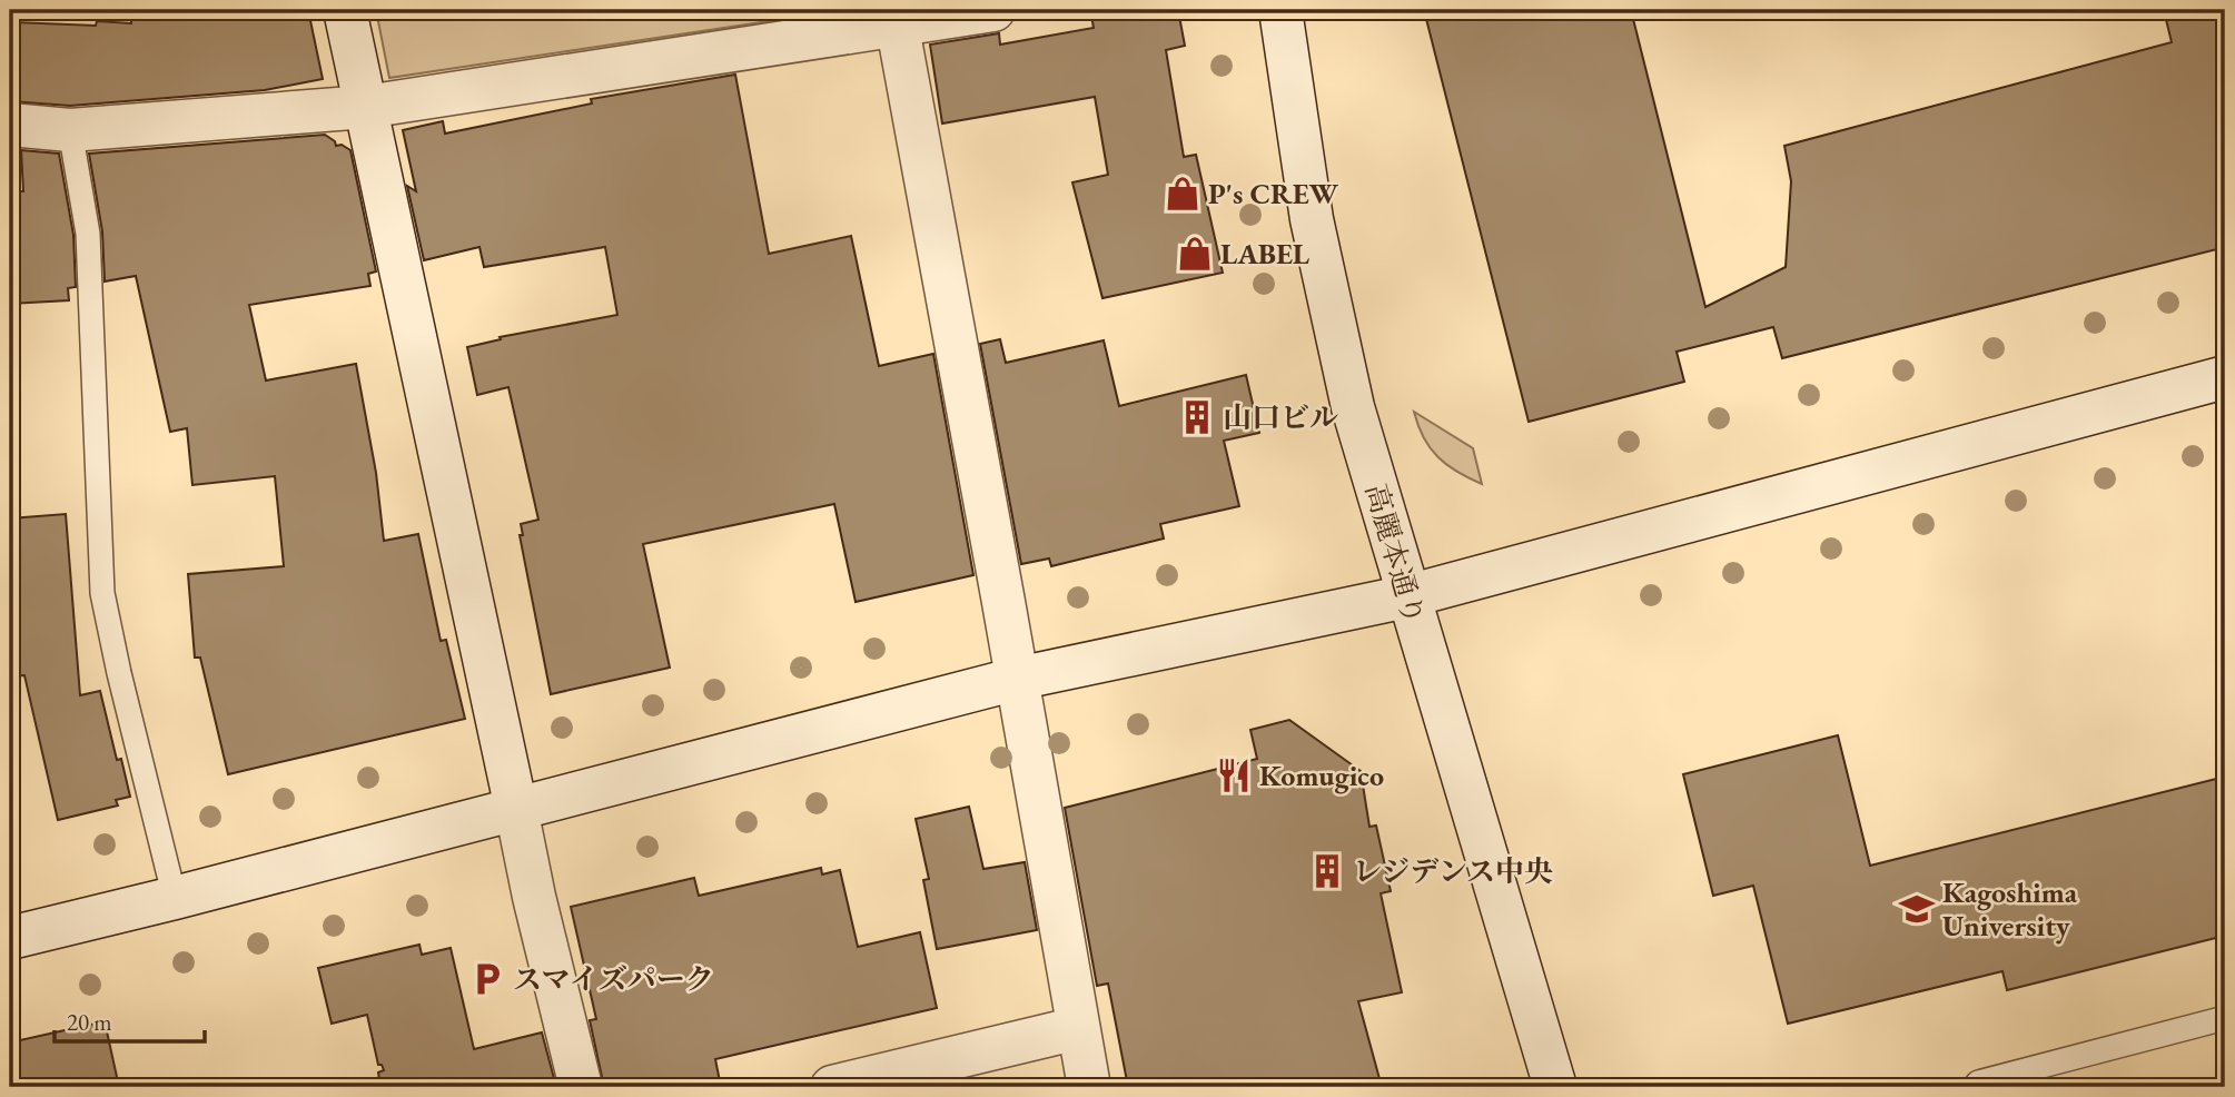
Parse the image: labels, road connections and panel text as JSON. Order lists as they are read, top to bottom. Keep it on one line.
{"streets":{"street":["高麗本通り"]},"places":{"shop":["P's CREW","LABEL"],"building":["山口ビル","レジデンス中央"],"restaurant":["Komugico"],"school or university":["Kagoshima University"],"parking":["スマイズパーク"]},"scale_bar":"20 m"}
